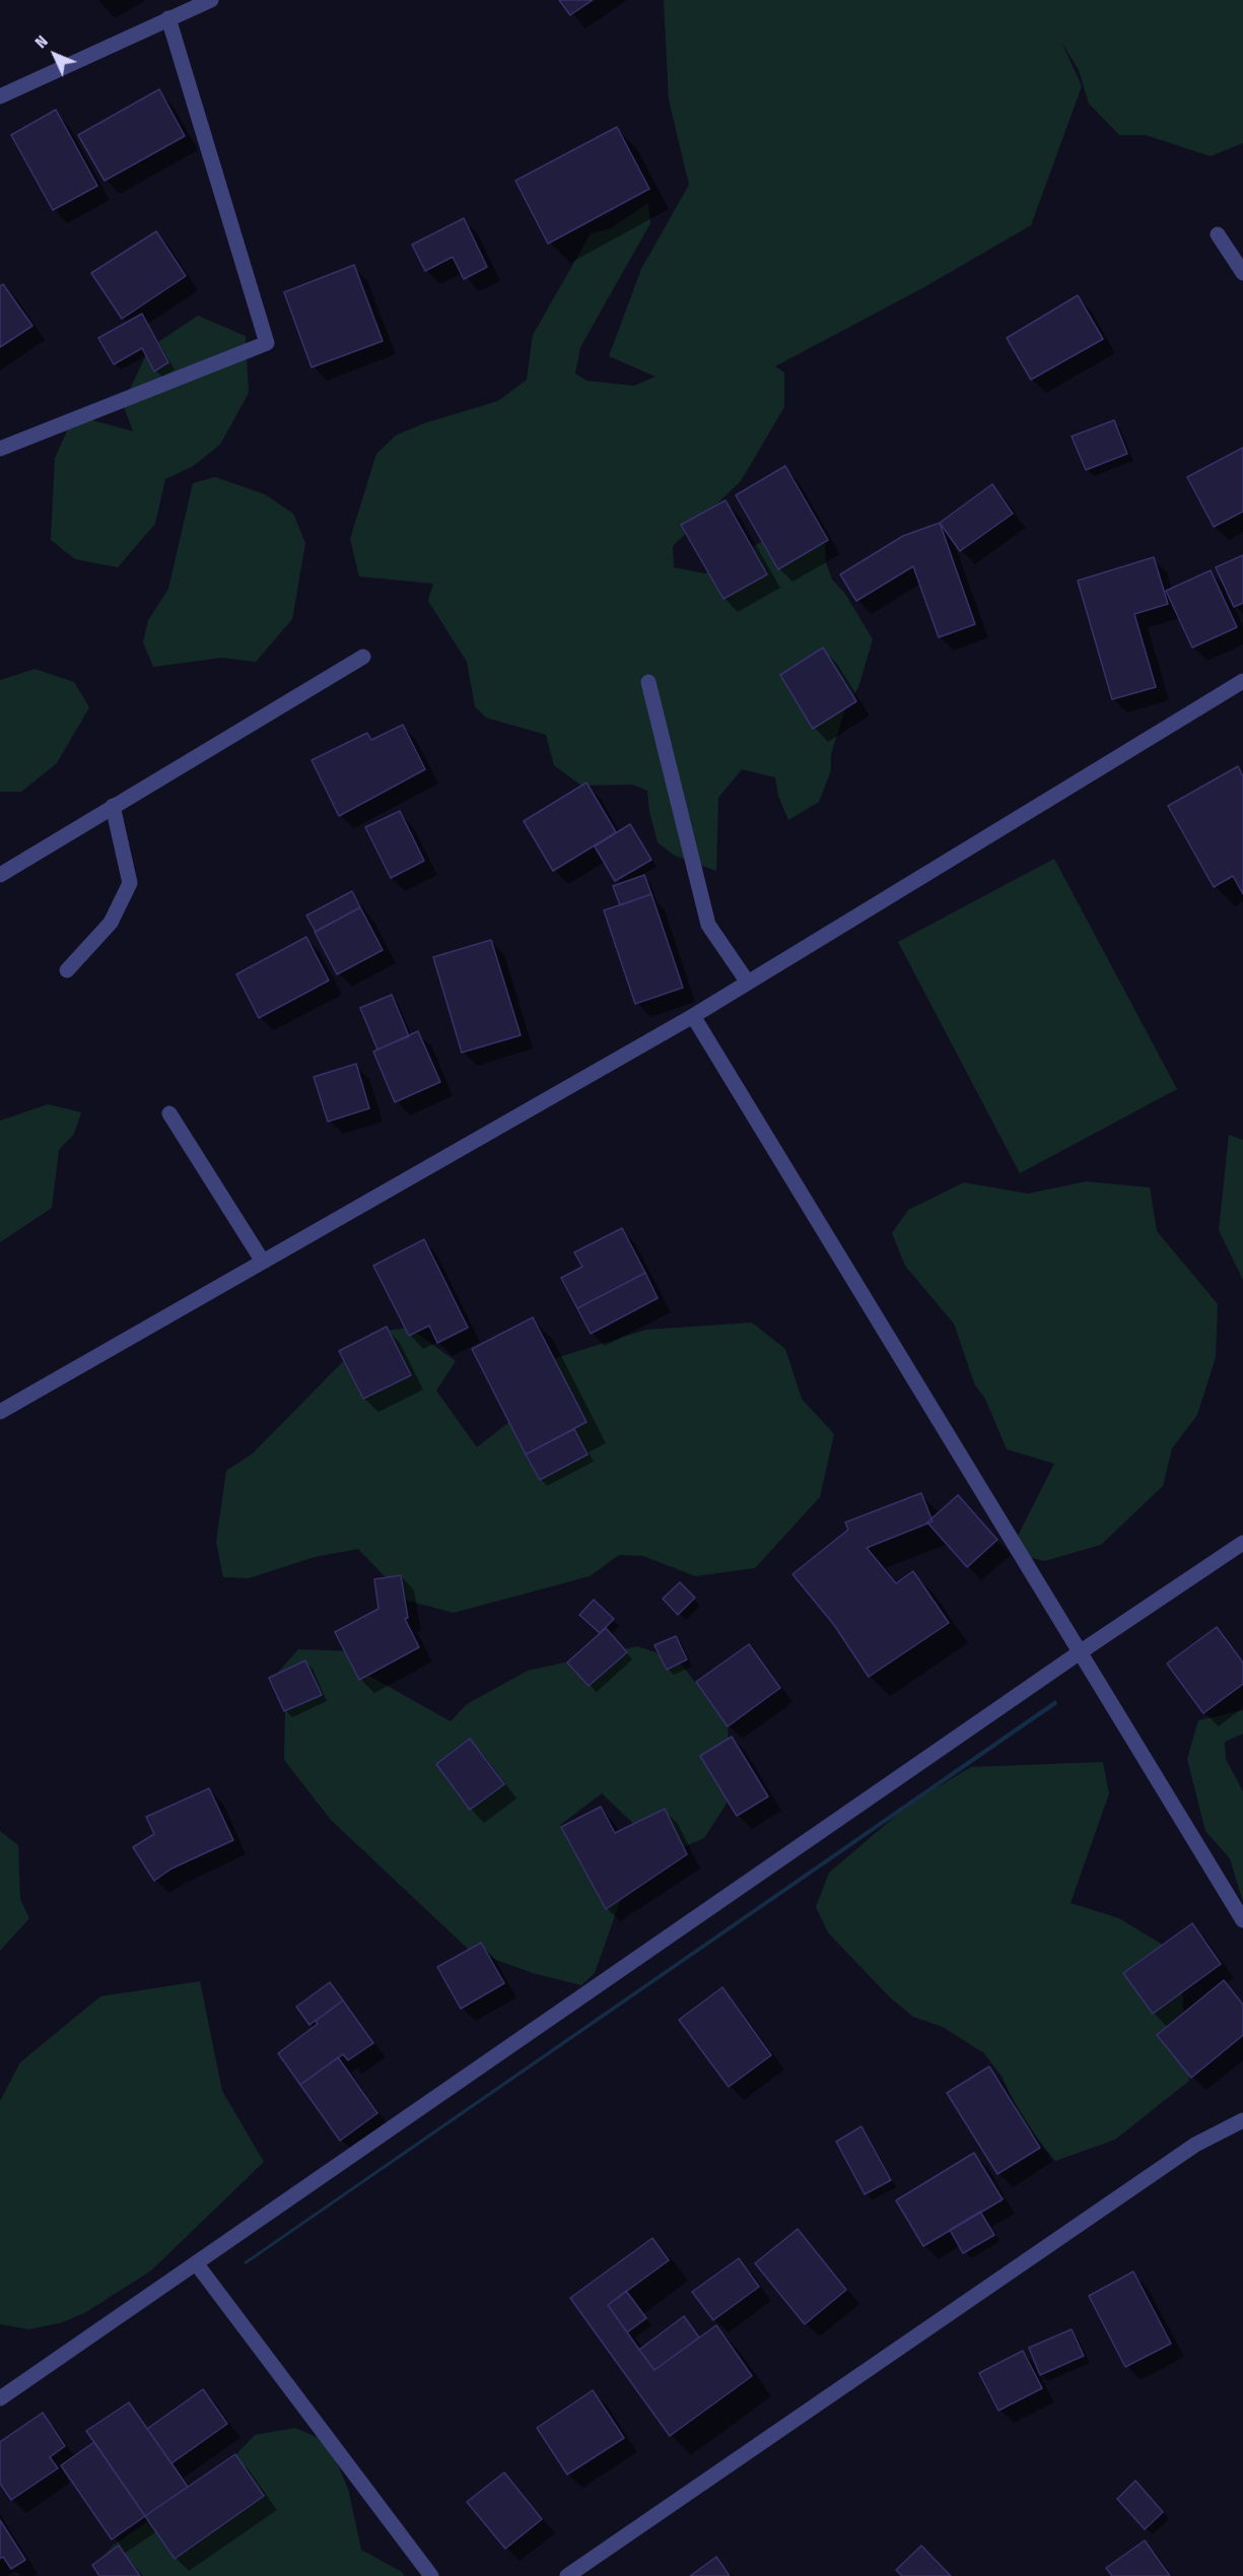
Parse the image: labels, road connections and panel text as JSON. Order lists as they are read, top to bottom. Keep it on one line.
{"north":"top left"}
